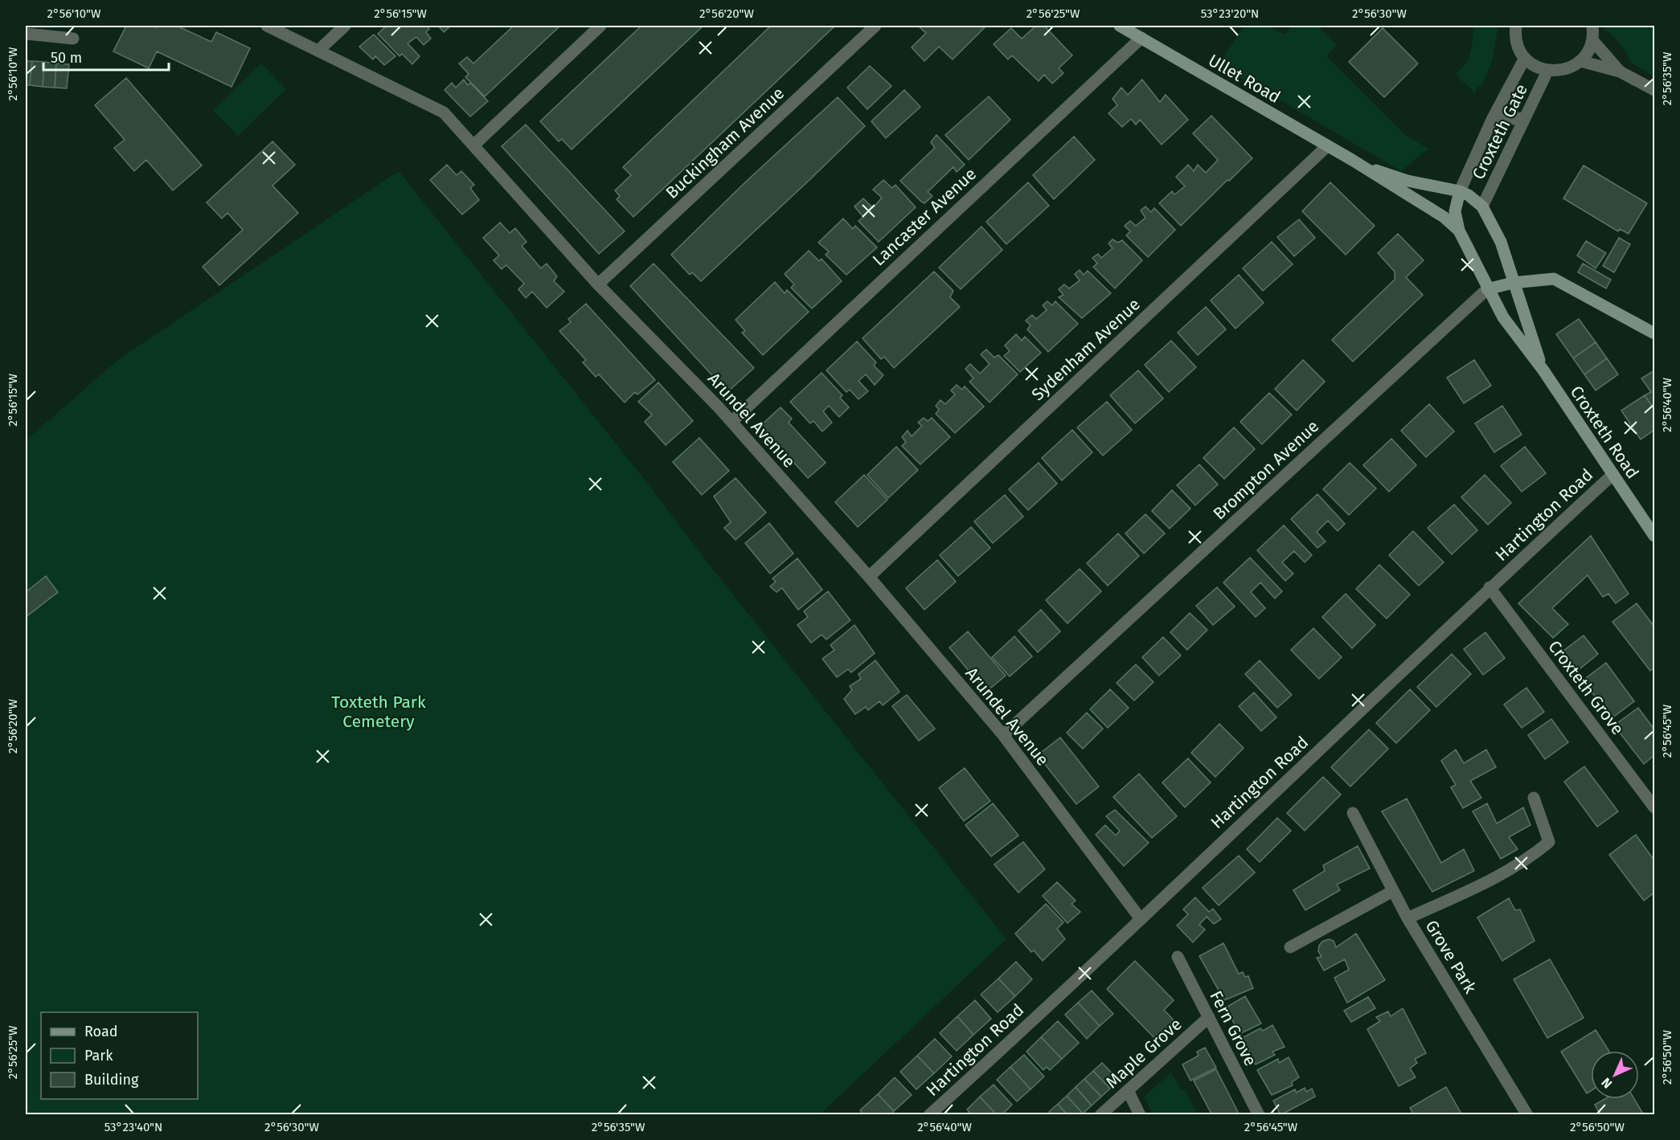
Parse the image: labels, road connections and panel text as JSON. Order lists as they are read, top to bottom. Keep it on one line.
{"streets":{"main road":["Ullet Road","Croxteth Road"],"street":["Croxteth Gate","Buckingham Avenue","Lancaster Avenue","Sydenham Avenue","Arundel Avenue","Brompton Avenue","Hartington Road","Croxteth Grove","Grove Park","Fern Grove","Maple Grove"]},"crossings":[["Ullet Road","Croxteth Gate"],["Ullet Road","Lancaster Avenue"],["Ullet Road","Sydenham Avenue"],["Ullet Road","Croxteth Road"],["Croxteth Gate","Croxteth Road"],["Buckingham Avenue","Arundel Avenue"],["Lancaster Avenue","Arundel Avenue"],["Sydenham Avenue","Arundel Avenue"],["Arundel Avenue","Brompton Avenue"],["Arundel Avenue","Hartington Road"],["Croxteth Road","Brompton Avenue"],["Croxteth Road","Hartington Road"],["Hartington Road","Croxteth Grove"],["Fern Grove","Maple Grove"]],"parks":["Toxteth Park Cemetery"],"legend":["Road","Park","Building"],"scale_bar":"50 m","north":"bottom left","coordinates":["2°56'10\"W","2°56'15\"W","2°56'20\"W","2°56'25\"W","53°23'20\"N","2°56'30\"W","2°56'35\"W","2°56'40\"W","2°56'45\"W","2°56'50\"W","53°23'40\"N"]}
